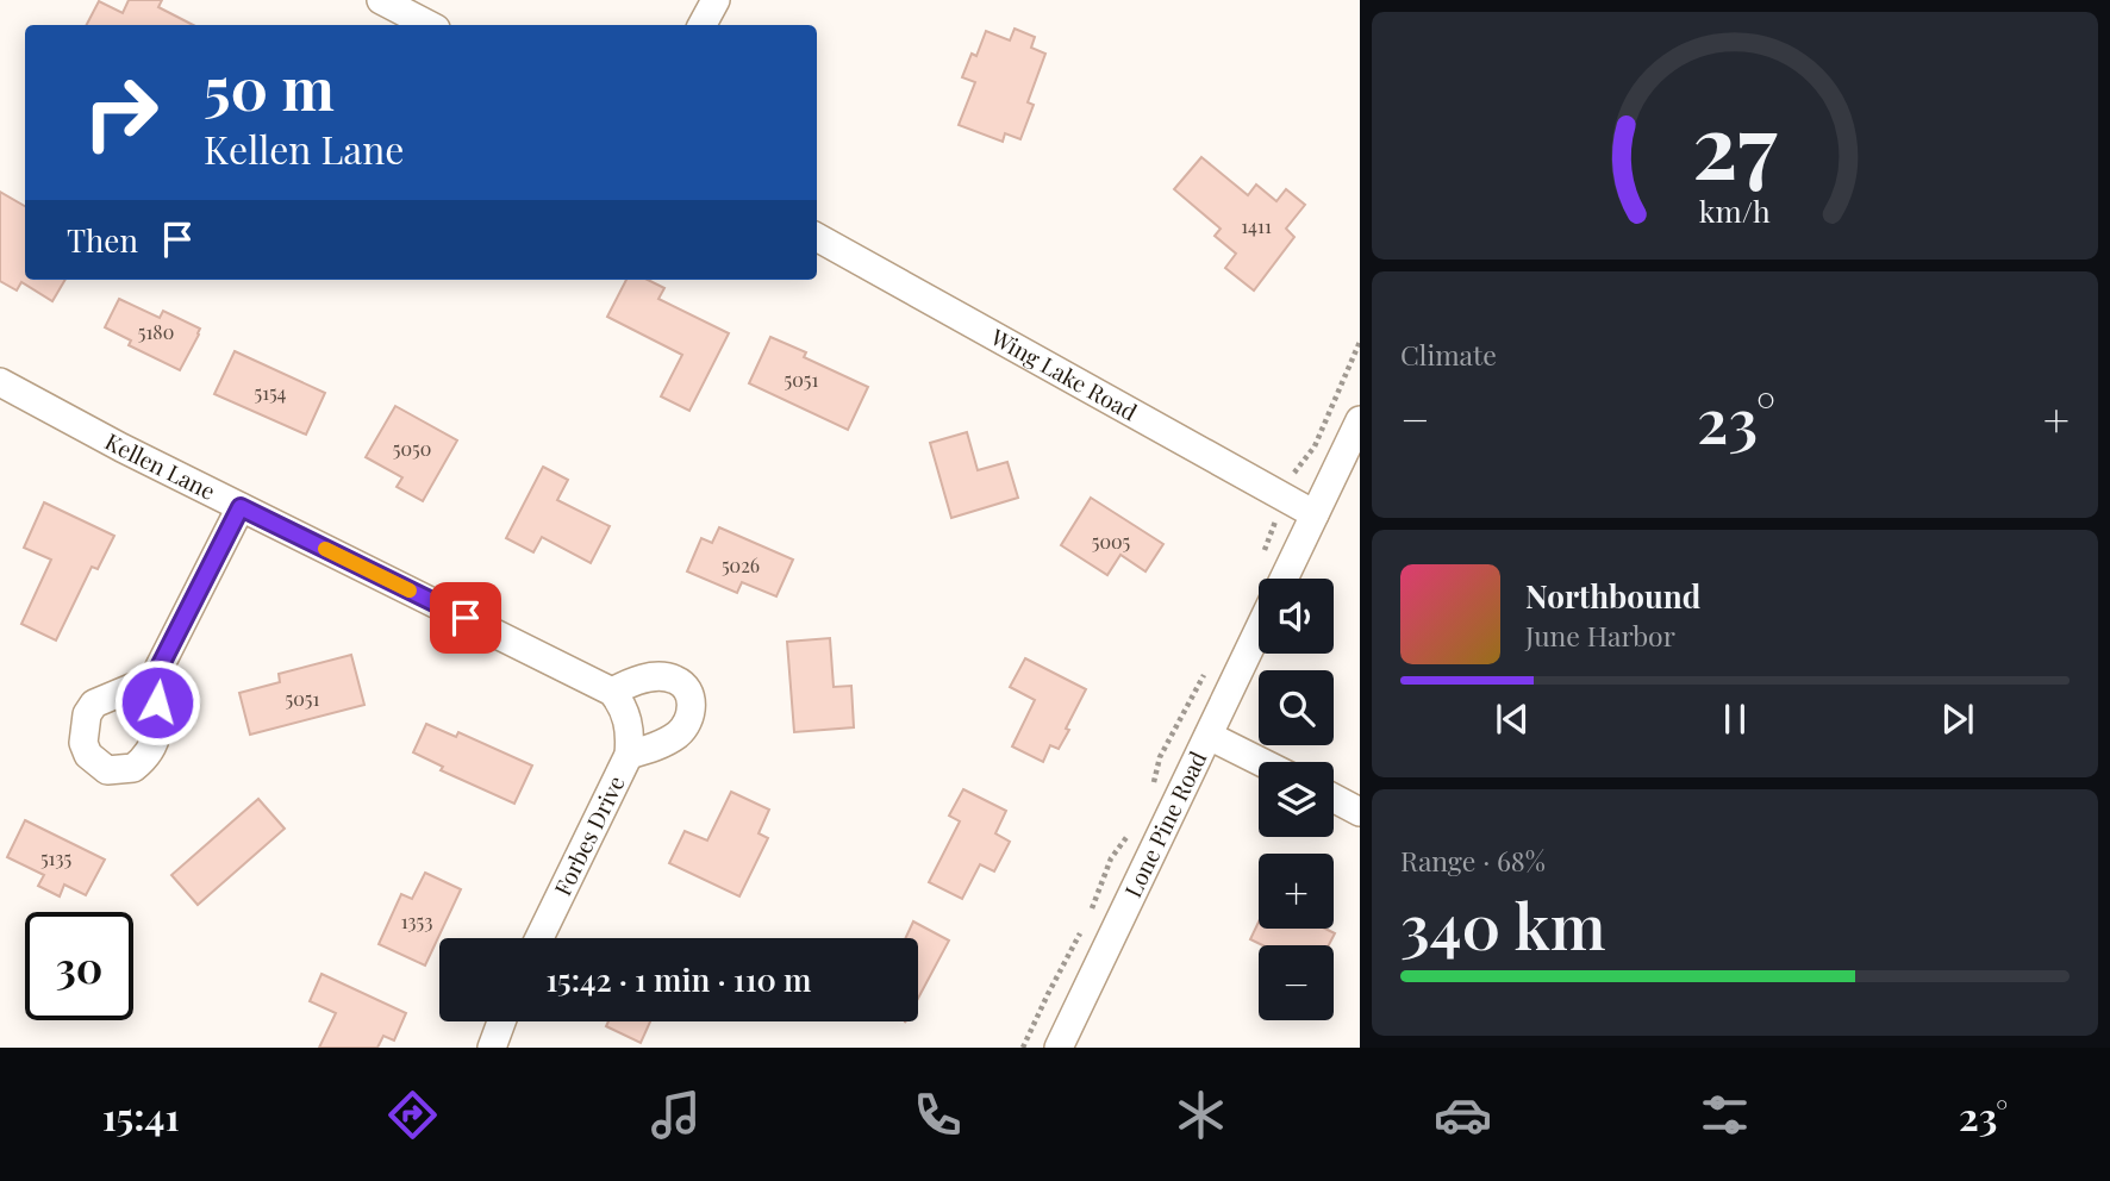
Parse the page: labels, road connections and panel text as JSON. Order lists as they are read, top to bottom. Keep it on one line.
{"streets":{"street":["Wing Lake Road","Kellen Lane","Lone Pine Road","Forbes Drive"]},"crossings":[["Kellen Lane","Forbes Drive"]],"house_numbers":["1411","5180","5051","5154","5050","5005","5026","5051","5135","1353"],"page":{"turn":["50 m","Kellen Lane"],"then":"Then","tile":["Climate",["Range · 68%","340 km"]],"heat":["−","23°","+"],"song":["Northbound","June Harbor"],"map_buttons":["+","−"],"limit":"30","trip":"15:42 · 1 min · 110 m","tabs":["15:41","23°"],"gauge":["27","km/h"]}}
